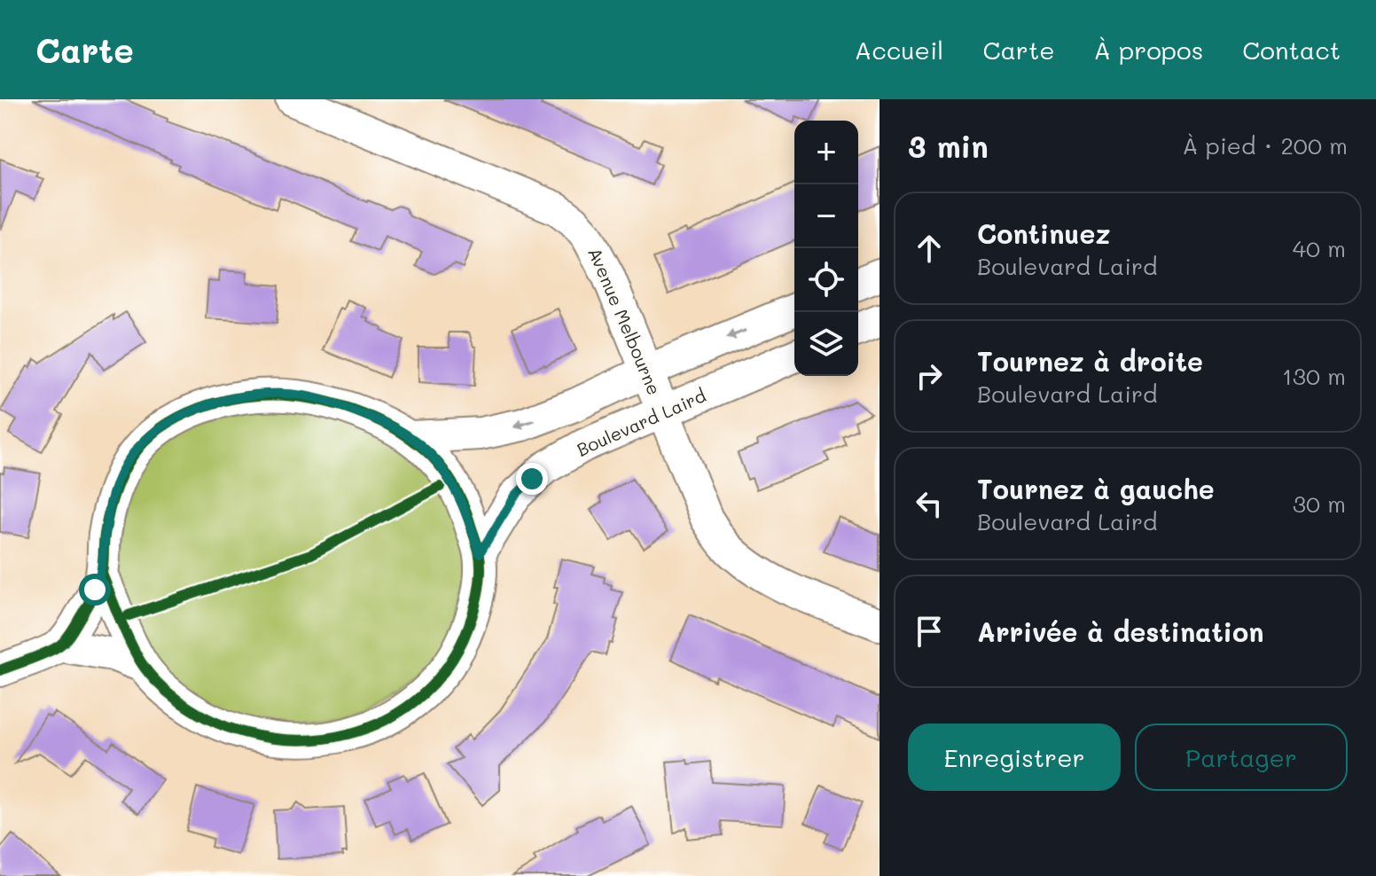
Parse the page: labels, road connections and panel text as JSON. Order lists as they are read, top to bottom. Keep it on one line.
{"streets":{"street":["Avenue Melbourne","Boulevard Laird"]},"crossings":[["Avenue Melbourne","Boulevard Laird"]],"page":{"header":"Carte","nav":["Accueil","Carte","À propos","Contact"],"heading":["3 min","À pied · 200 m"],"map_buttons":["+","−"],"list":[["Continuez","Boulevard Laird","40 m"],["Tournez à droite","Boulevard Laird","130 m"],["Tournez à gauche","Boulevard Laird","30 m"],"Arrivée à destination"],"buttons":["Enregistrer","Partager"]}}
